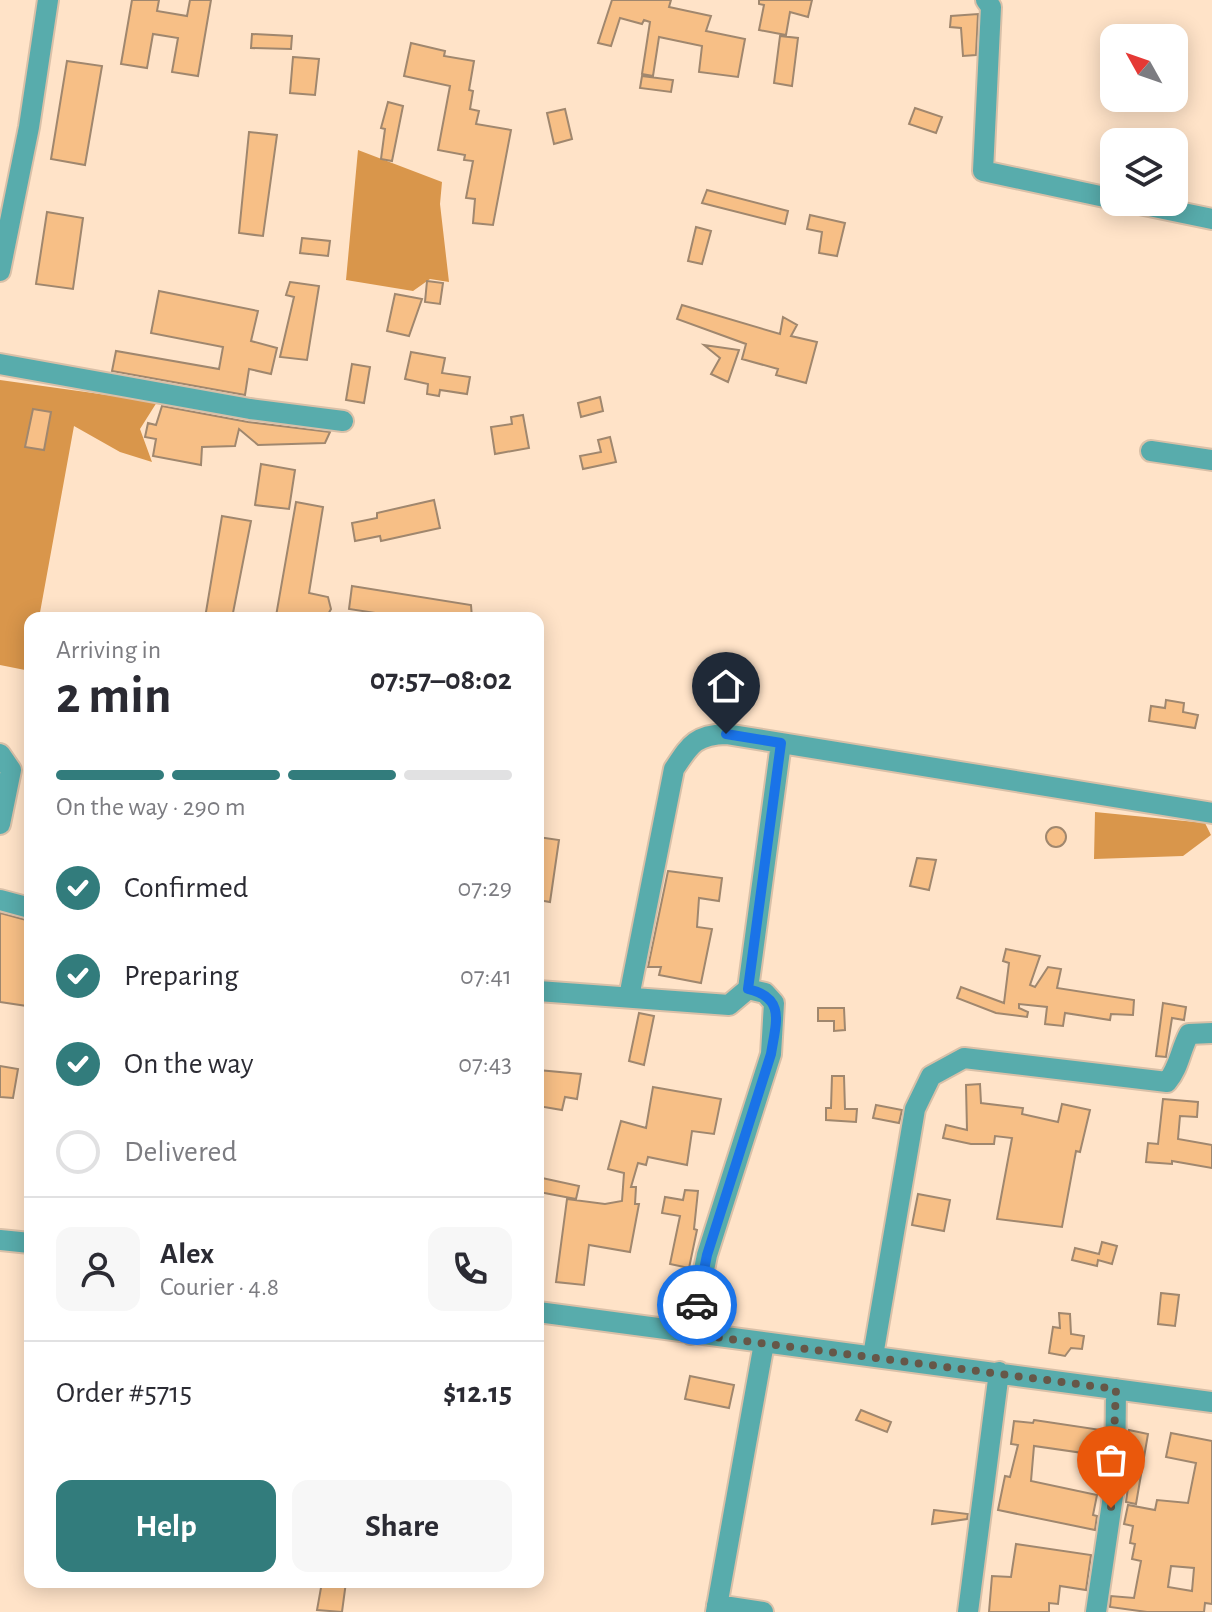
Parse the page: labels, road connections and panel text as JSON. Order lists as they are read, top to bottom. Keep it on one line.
{"north":"top left","page":{"heading":["2 min","Arriving in","07:57–08:02"],"panel":["Alex","Courier · 4.8","Order #5715","$12.15"],"bar":"On the way · 290 m","list":[["Confirmed","07:29"],["Preparing","07:41"],["On the way","07:43"],"Delivered"],"buttons":["Help","Share"]}}
